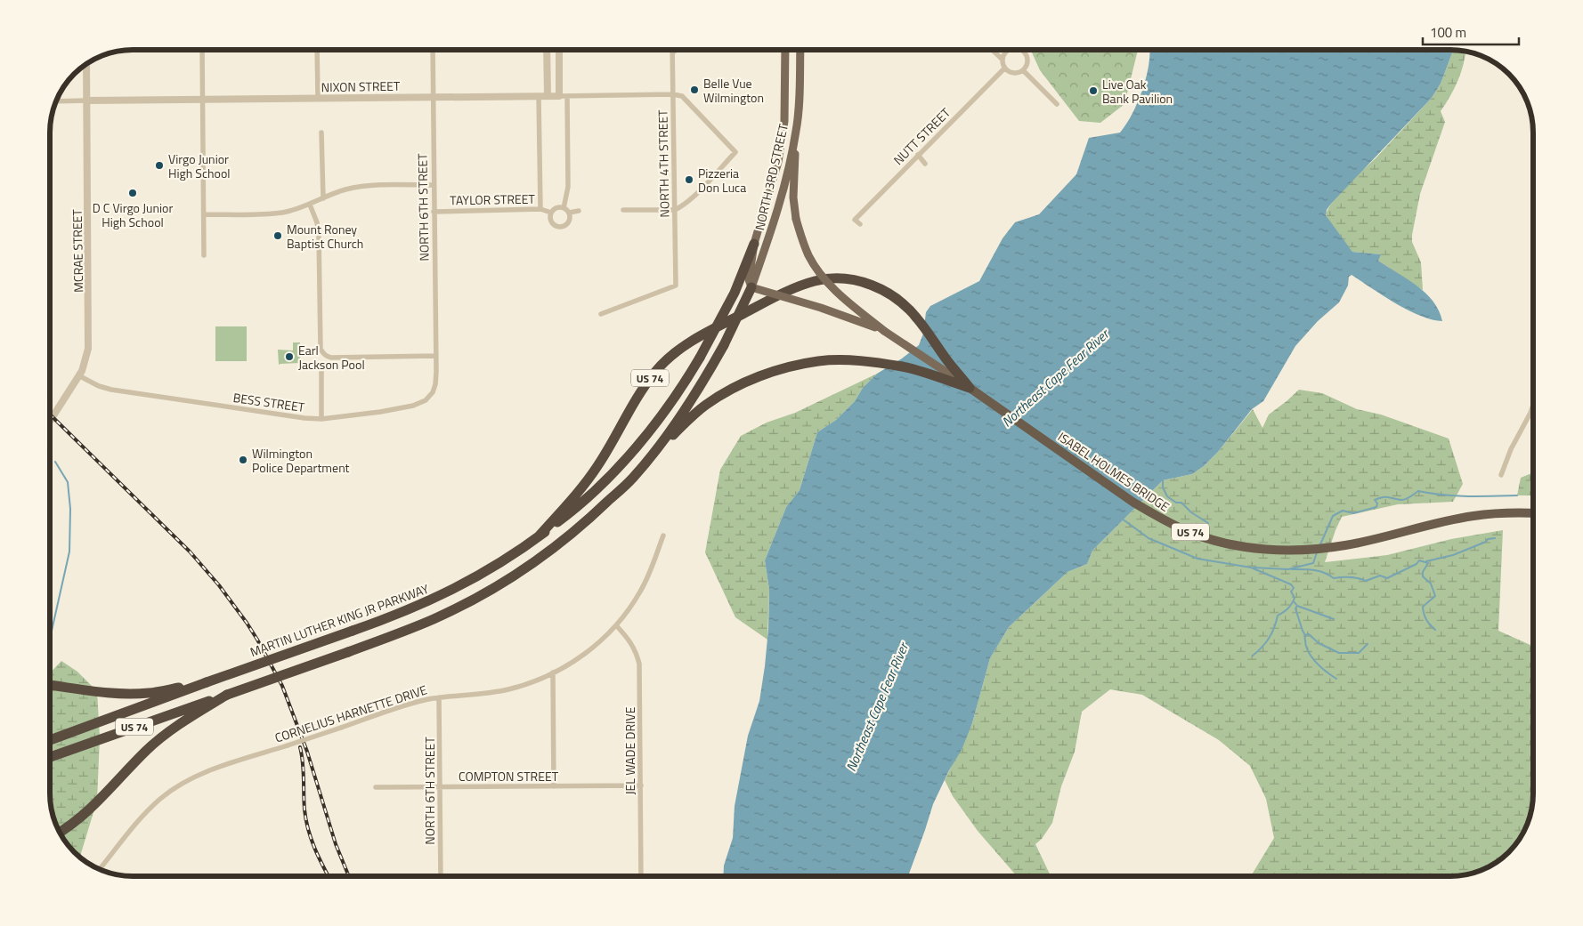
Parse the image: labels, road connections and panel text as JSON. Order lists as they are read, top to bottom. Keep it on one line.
{"streets":{"highway":["US 74","ISABEL HOLMES BRIDGE","MARTIN LUTHER KING JR PARKWAY"],"main road":["NORTH 3RD STREET"],"street":["NIXON STREET","NUTT STREET","NORTH 4TH STREET","TAYLOR STREET","NORTH 6TH STREET","MCRAE STREET","BESS STREET","CORNELIUS HARNETTE DRIVE","JEL WADE DRIVE","COMPTON STREET"]},"crossings":[["NIXON STREET","NORTH 4TH STREET"],["NIXON STREET","NORTH 6TH STREET"],["NIXON STREET","MCRAE STREET"],["NORTH 3RD STREET","ISABEL HOLMES BRIDGE"],["NORTH 3RD STREET","MARTIN LUTHER KING JR PARKWAY"],["TAYLOR STREET","NORTH 6TH STREET"],["NORTH 6TH STREET","BESS STREET"],["NORTH 6TH STREET","CORNELIUS HARNETTE DRIVE"],["NORTH 6TH STREET","COMPTON STREET"],["MCRAE STREET","BESS STREET"],["US 74","ISABEL HOLMES BRIDGE"],["US 74","MARTIN LUTHER KING JR PARKWAY"],["CORNELIUS HARNETTE DRIVE","JEL WADE DRIVE"],["JEL WADE DRIVE","COMPTON STREET"]],"water":["Northeast Cape Fear River"],"places":["Belle Vue Wilmington","Live Oak Bank Pavilion","Virgo Junior High School","Pizzeria Don Luca","D C Virgo Junior High School","Mount Roney Baptist Church","Earl Jackson Pool","Wilmington Police Department"],"scale_bar":"100 m"}
